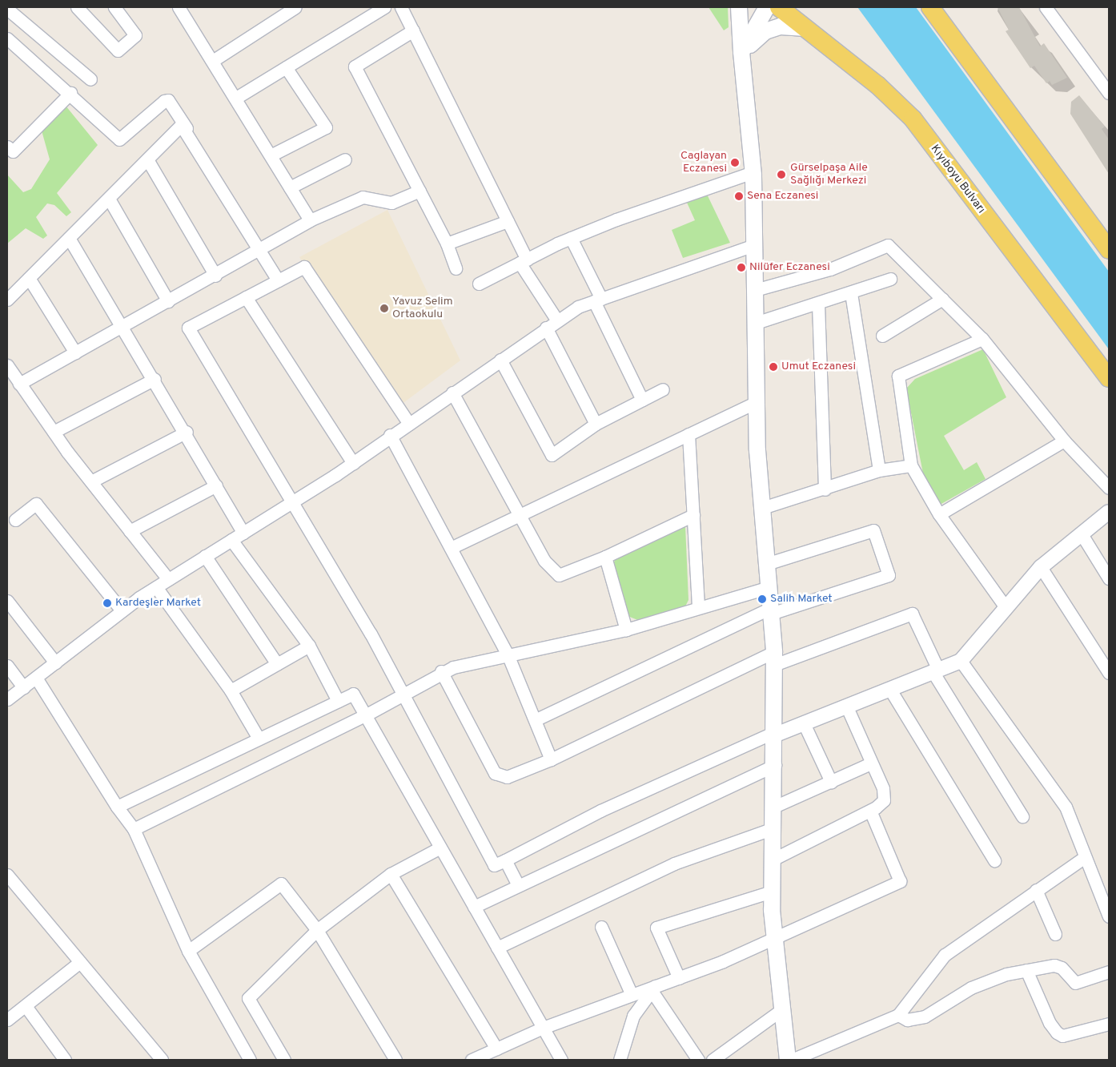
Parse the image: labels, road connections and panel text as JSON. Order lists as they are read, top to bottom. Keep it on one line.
{"streets":{"main road":["Kıyıboyu Bulvarı"]},"places":["Caglayan Eczanesi","Gürselpaşa Aile Sağlığı Merkezi","Sena Eczanesi","Nilüfer Eczanesi","Yavuz Selim Ortaokulu","Umut Eczanesi","Salih Market","Kardeşler Market"]}
